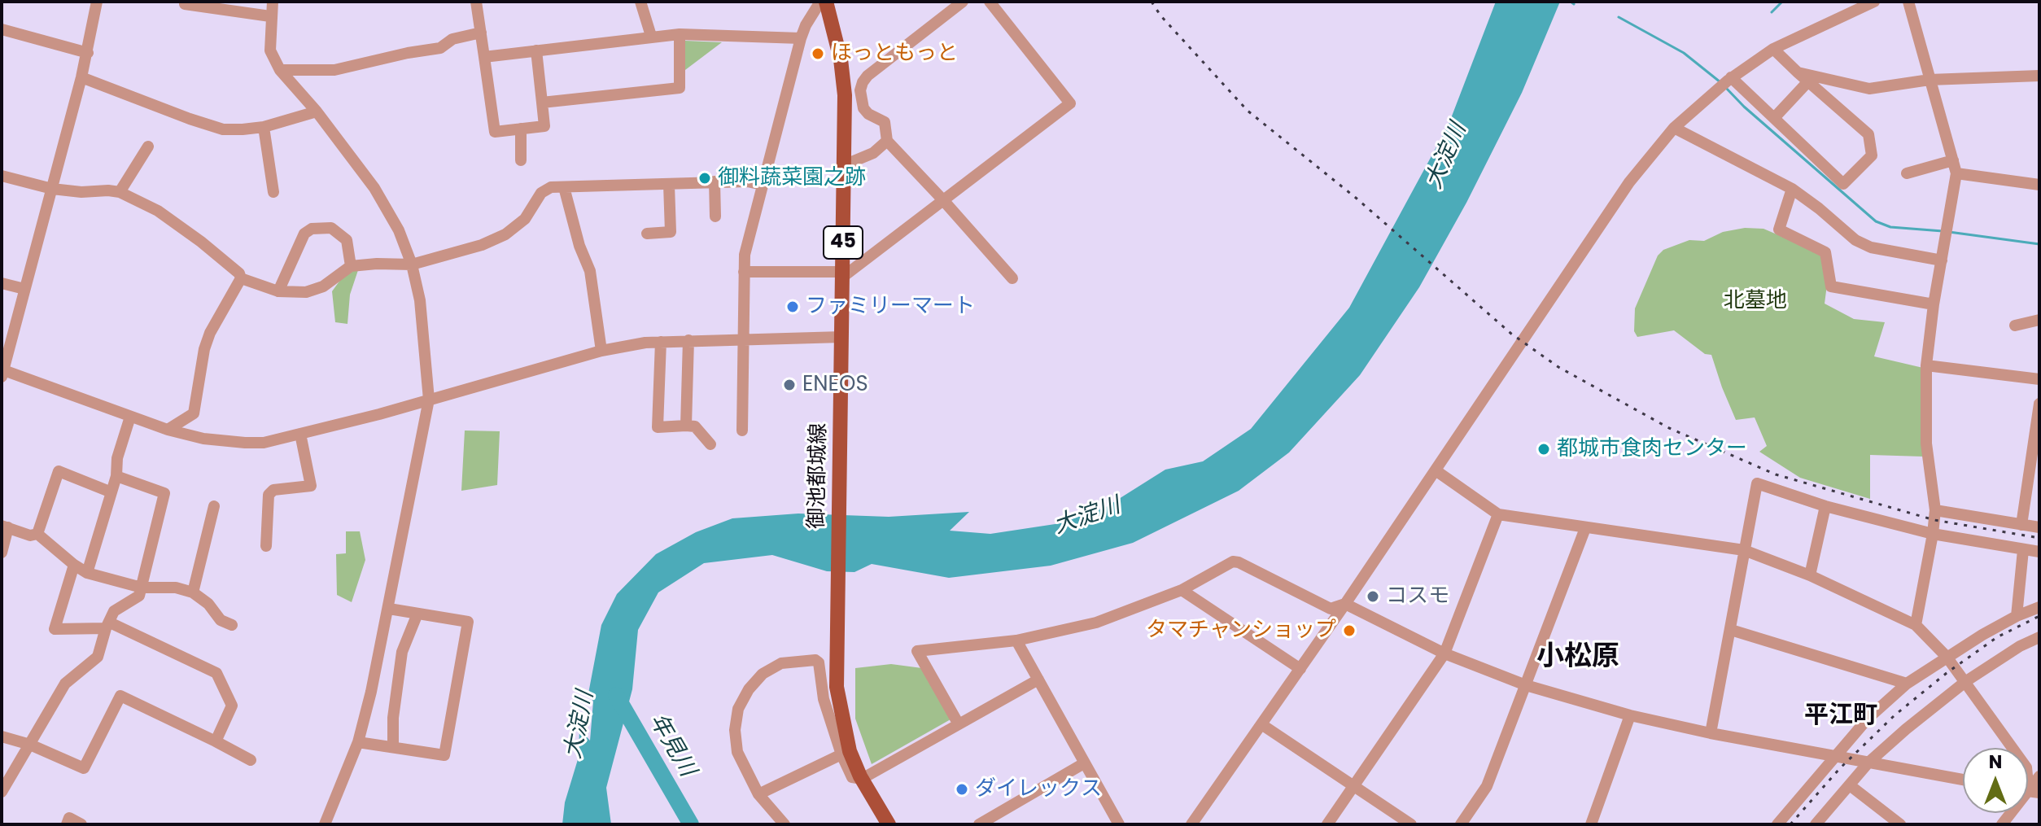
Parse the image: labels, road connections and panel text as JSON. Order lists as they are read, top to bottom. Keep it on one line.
{"streets":{"main road":["45","御池都城線"]},"districts":["小松原","平江町"],"water":["大淀川","年見川"],"parks":["北墓地"],"places":["ほっともっと","御料蔬菜園之跡","ファミリーマート","ENEOS","都城市食肉センター","コスモ","タマチャンショップ","ダイレックス"],"north":"top"}
